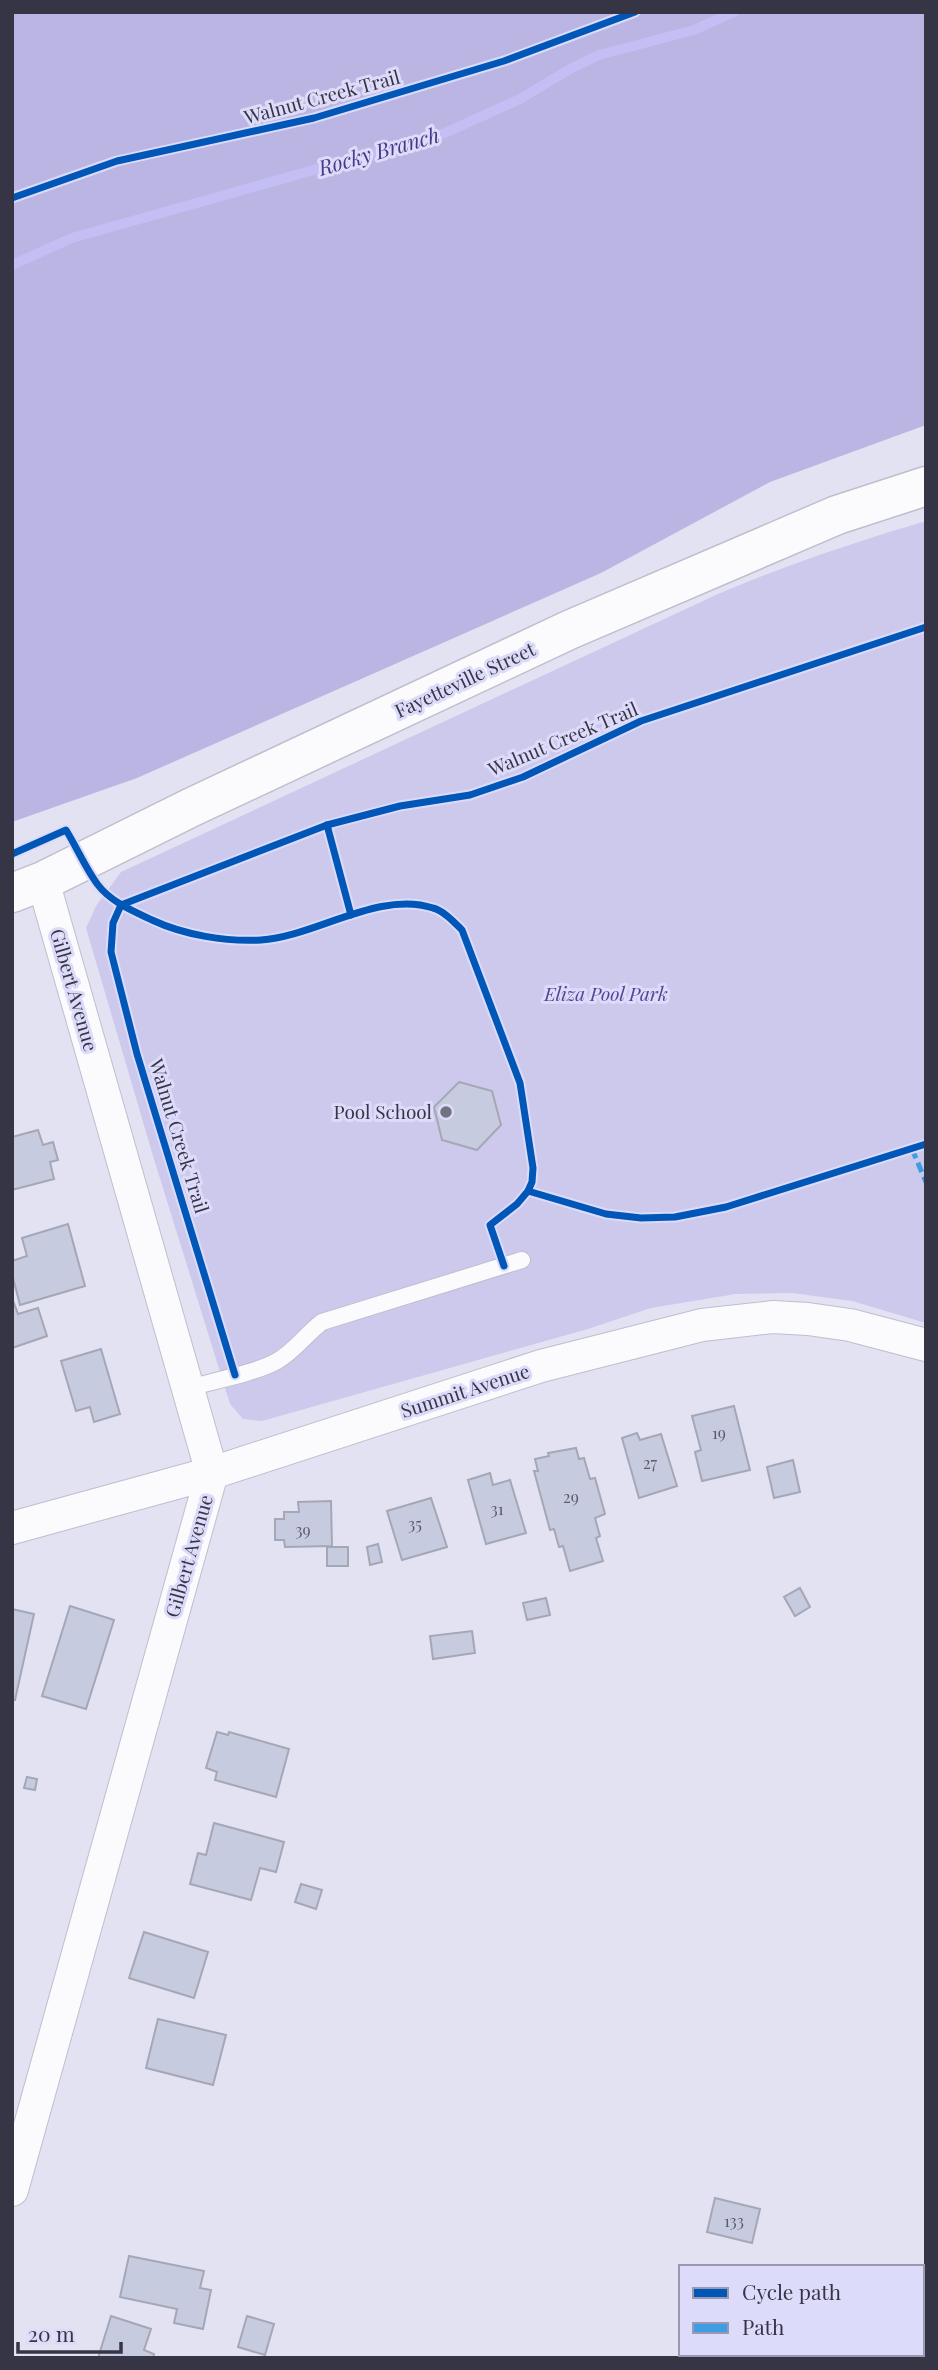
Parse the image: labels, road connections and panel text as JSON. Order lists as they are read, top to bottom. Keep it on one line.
{"streets":{"street":["Fayetteville Street","Gilbert Avenue","Summit Avenue"],"cycle path":["Walnut Creek Trail"]},"crossings":[["Fayetteville Street","Gilbert Avenue"],["Gilbert Avenue","Summit Avenue"]],"water":["Rocky Branch"],"parks":["Eliza Pool Park"],"places":["Pool School"],"house_numbers":["19","27","29","31","35","39","133"],"legend":["Cycle path","Path"],"scale_bar":"20 m"}
